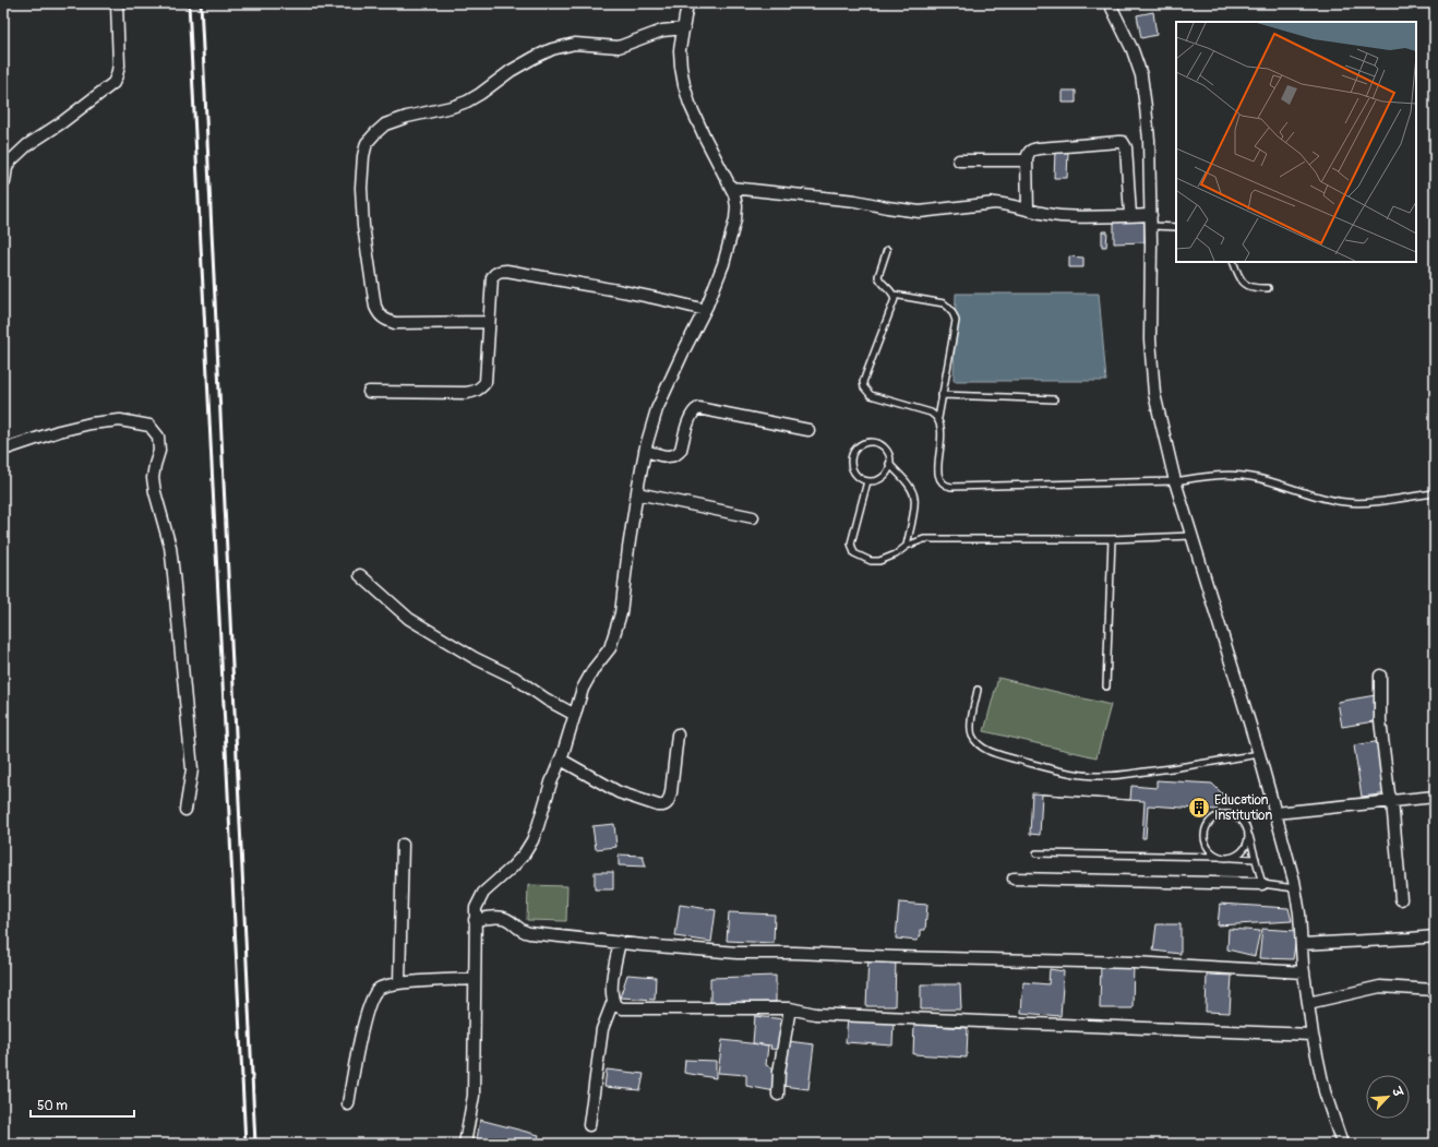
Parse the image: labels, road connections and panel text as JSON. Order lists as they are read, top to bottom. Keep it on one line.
{"places":{"building":["Education Institution"]},"scale_bar":"50 m","north":"top right"}
